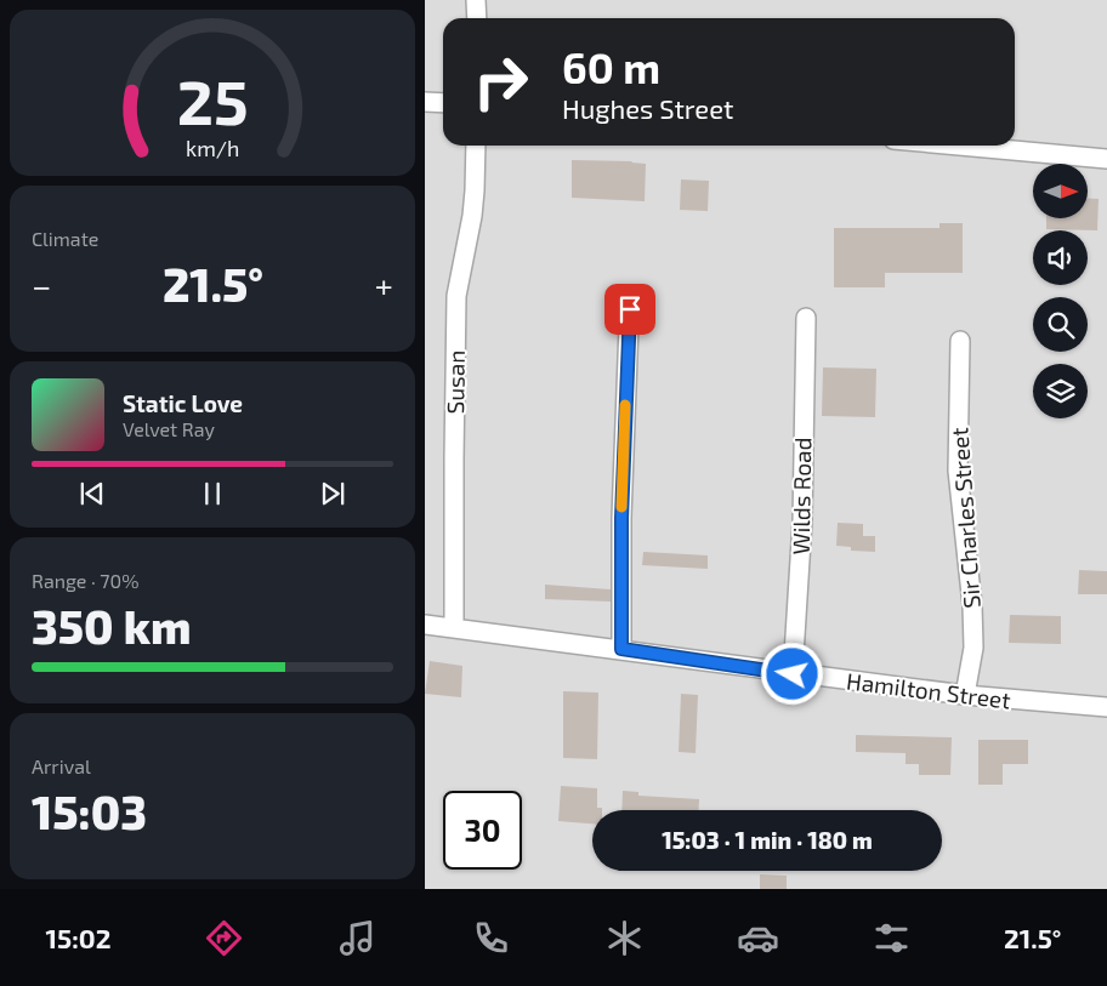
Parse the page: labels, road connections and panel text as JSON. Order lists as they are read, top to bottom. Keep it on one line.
{"streets":{"street":["Susan","Wilds Road","Sir Charles Street","Hamilton Street"]},"crossings":[["Susan","Hamilton Street"],["Wilds Road","Hamilton Street"],["Sir Charles Street","Hamilton Street"]],"north":"right","page":{"turn":["60 m","Hughes Street"],"tile":["Climate",["Range · 70%","350 km"],["Arrival","15:03"]],"heat":["−","21.5°","+"],"song":["Static Love","Velvet Ray"],"limit":"30","trip":"15:03 · 1 min · 180 m","tabs":["15:02","21.5°"],"gauge":["25","km/h"]}}
